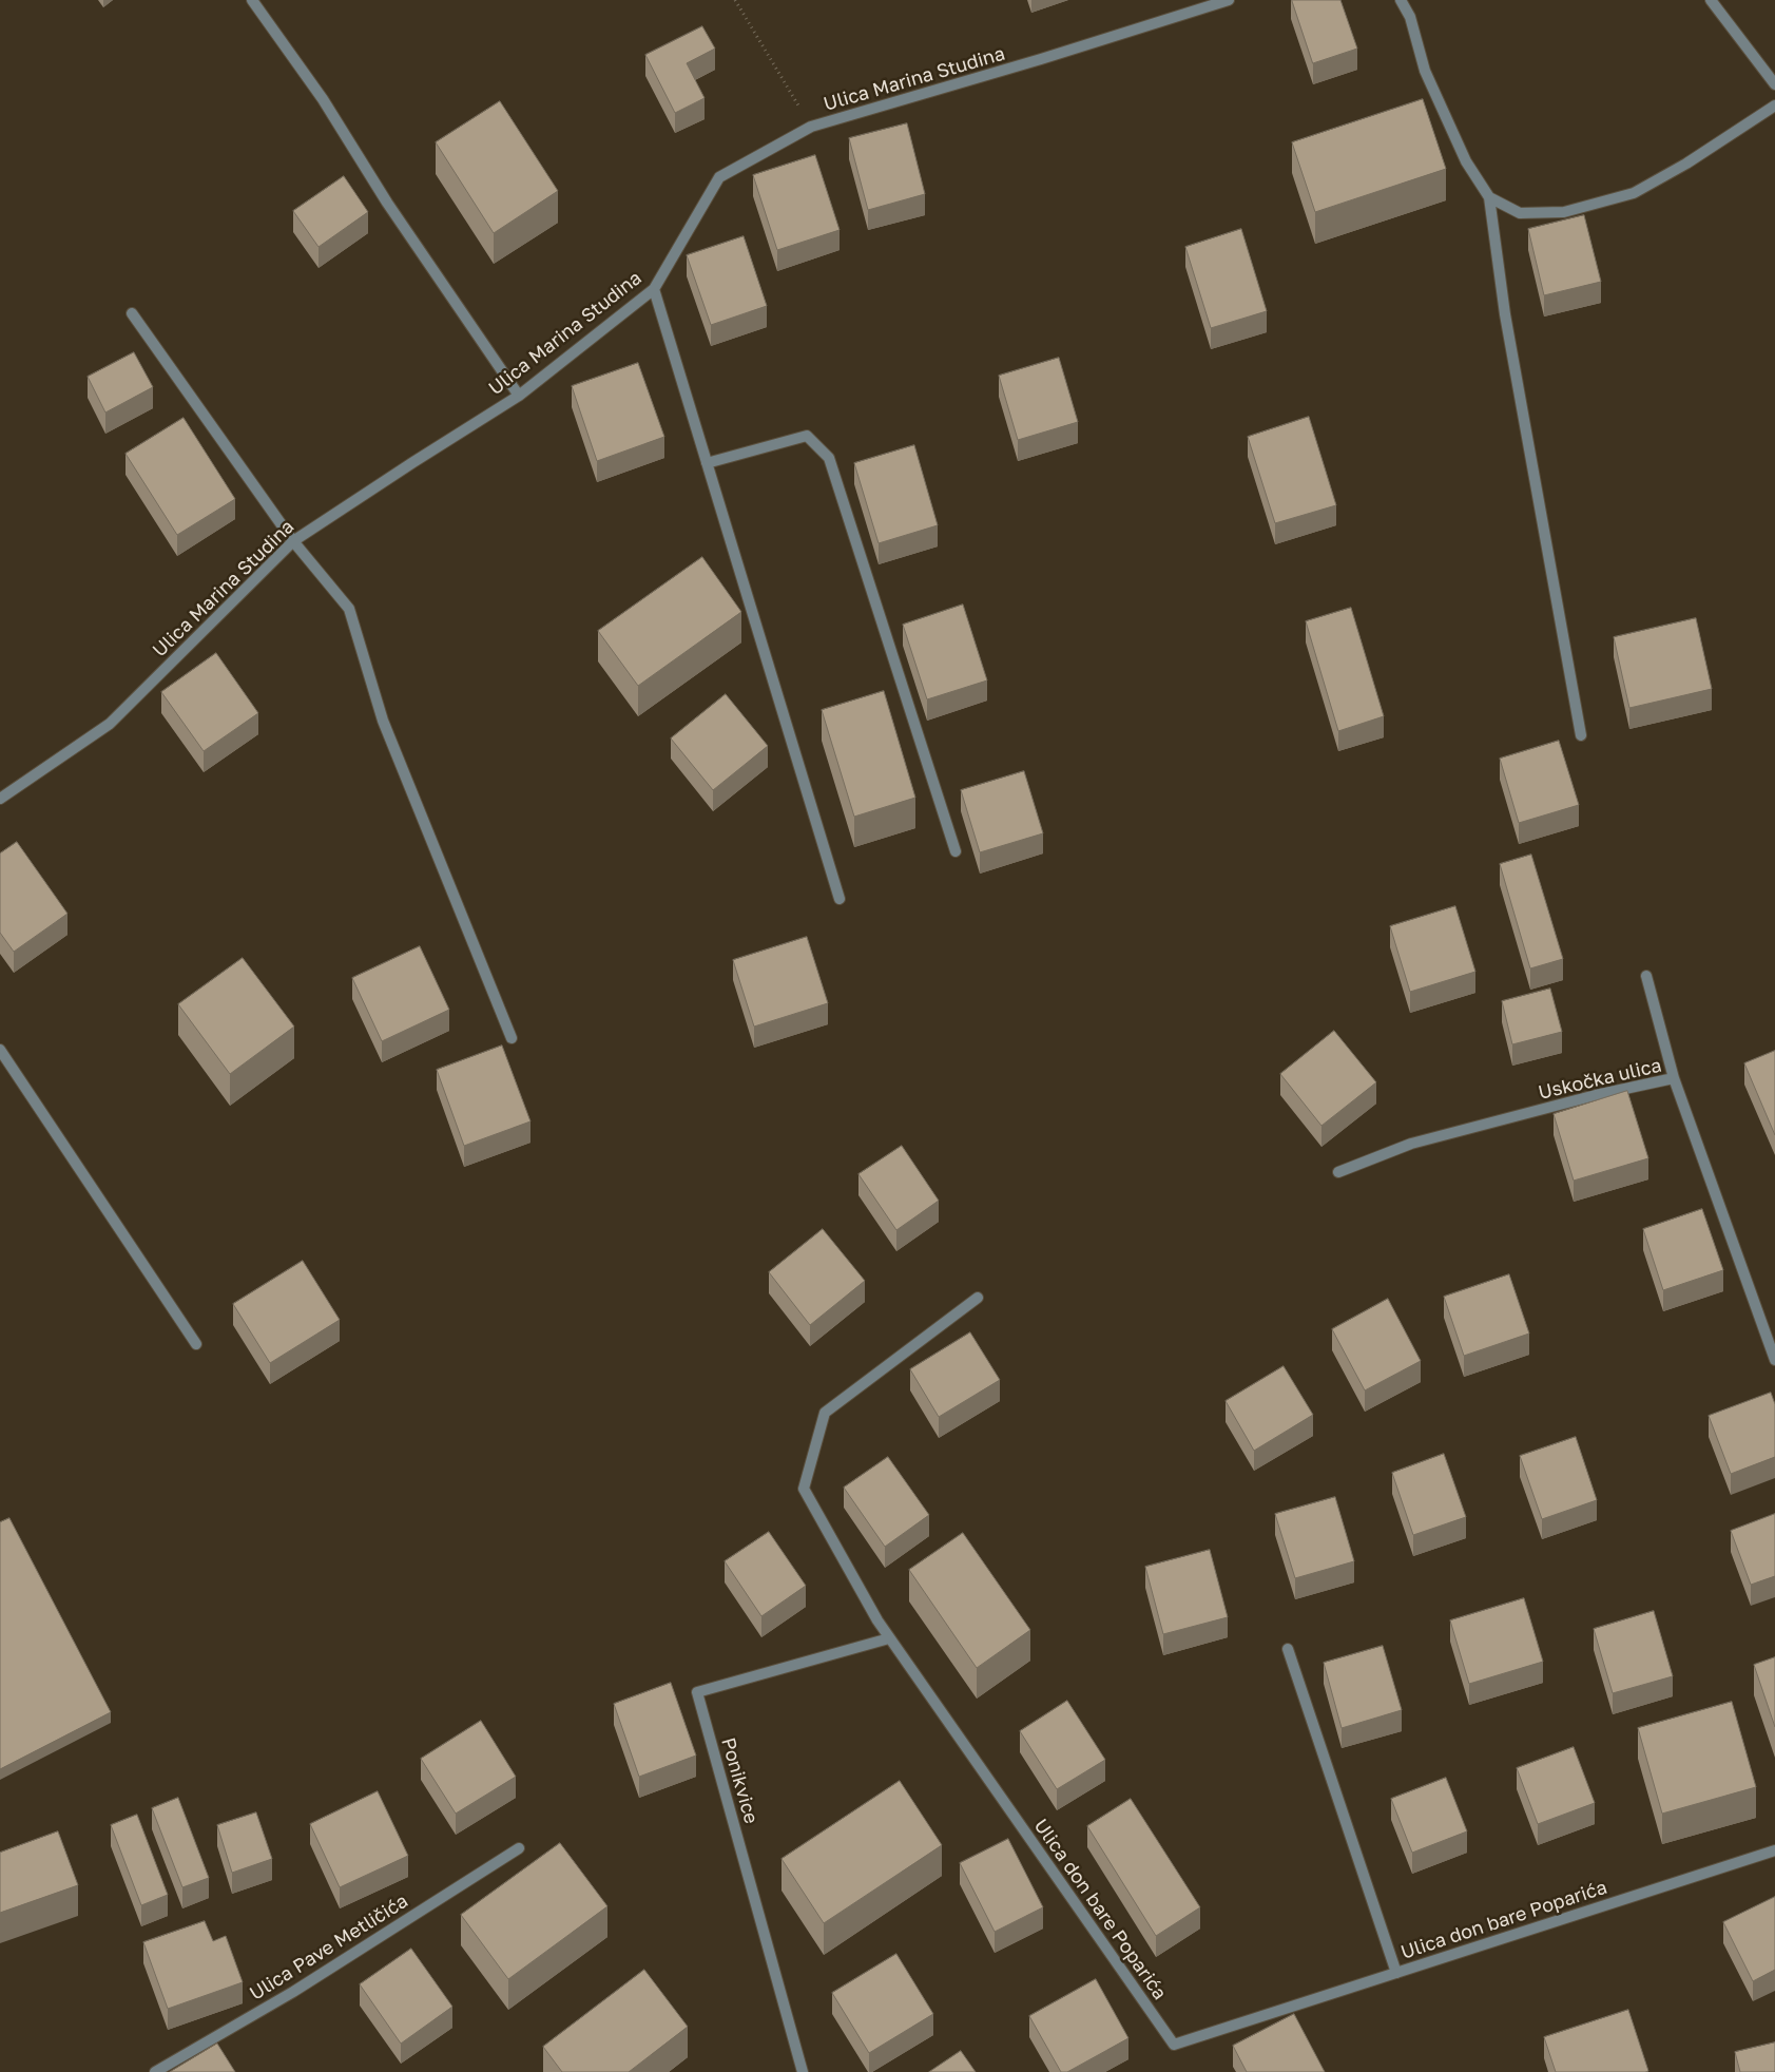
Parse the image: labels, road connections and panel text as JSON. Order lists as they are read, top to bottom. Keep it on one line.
{"streets":{"street":["Ulica Marina Studina","Uskočka ulica","Ponikvice","Ulica don bare Poparića","Ulica Pave Metličića"]},"crossings":[["Ponikvice","Ulica don bare Poparića"]]}
